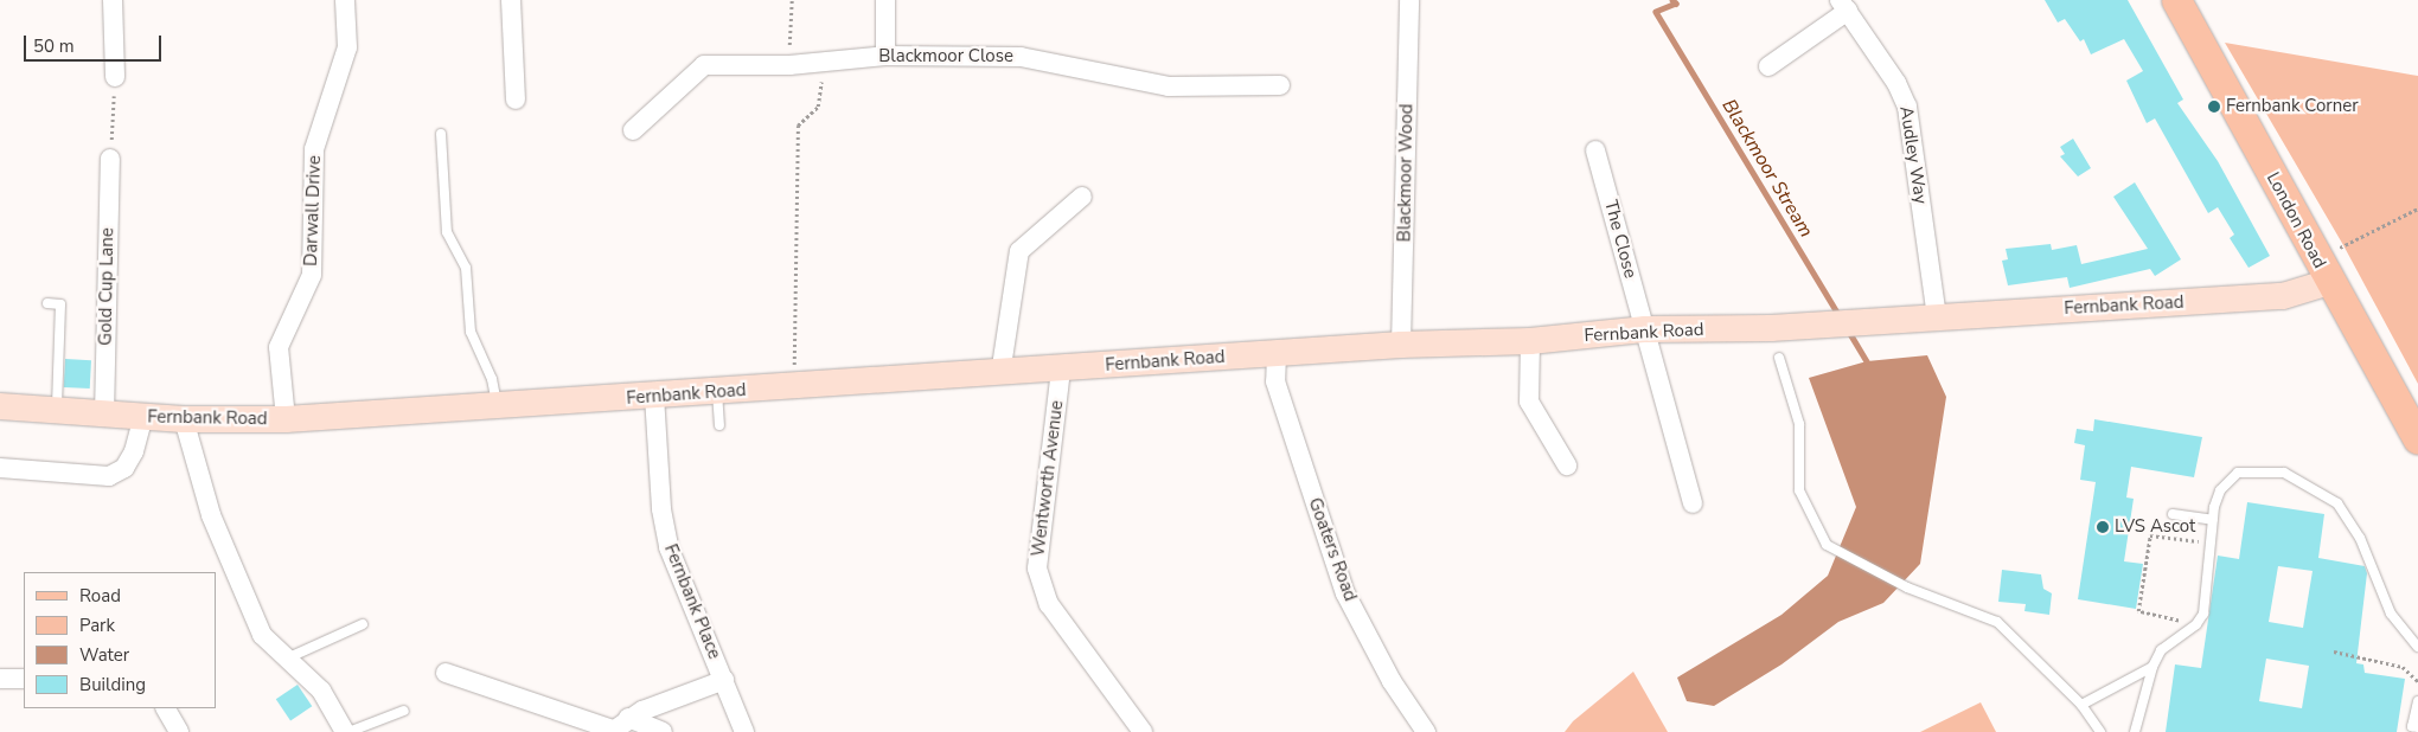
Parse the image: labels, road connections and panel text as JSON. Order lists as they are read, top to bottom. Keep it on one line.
{"streets":{"main road":["London Road"],"street":["Blackmoor Close","Audley Way","Blackmoor Wood","Darwall Drive","The Close","Gold Cup Lane","Fernbank Road","Wentworth Avenue","Goaters Road","Fernbank Place"]},"crossings":[["Audley Way","Fernbank Road"],["Blackmoor Wood","Fernbank Road"],["Darwall Drive","Fernbank Road"],["London Road","Fernbank Road"],["The Close","Fernbank Road"],["Gold Cup Lane","Fernbank Road"],["Fernbank Road","Wentworth Avenue"],["Fernbank Road","Goaters Road"],["Fernbank Road","Fernbank Place"]],"water":["Blackmoor Stream"],"places":["Fernbank Corner","LVS Ascot"],"legend":["Road","Park","Water","Building"],"scale_bar":"50 m"}
